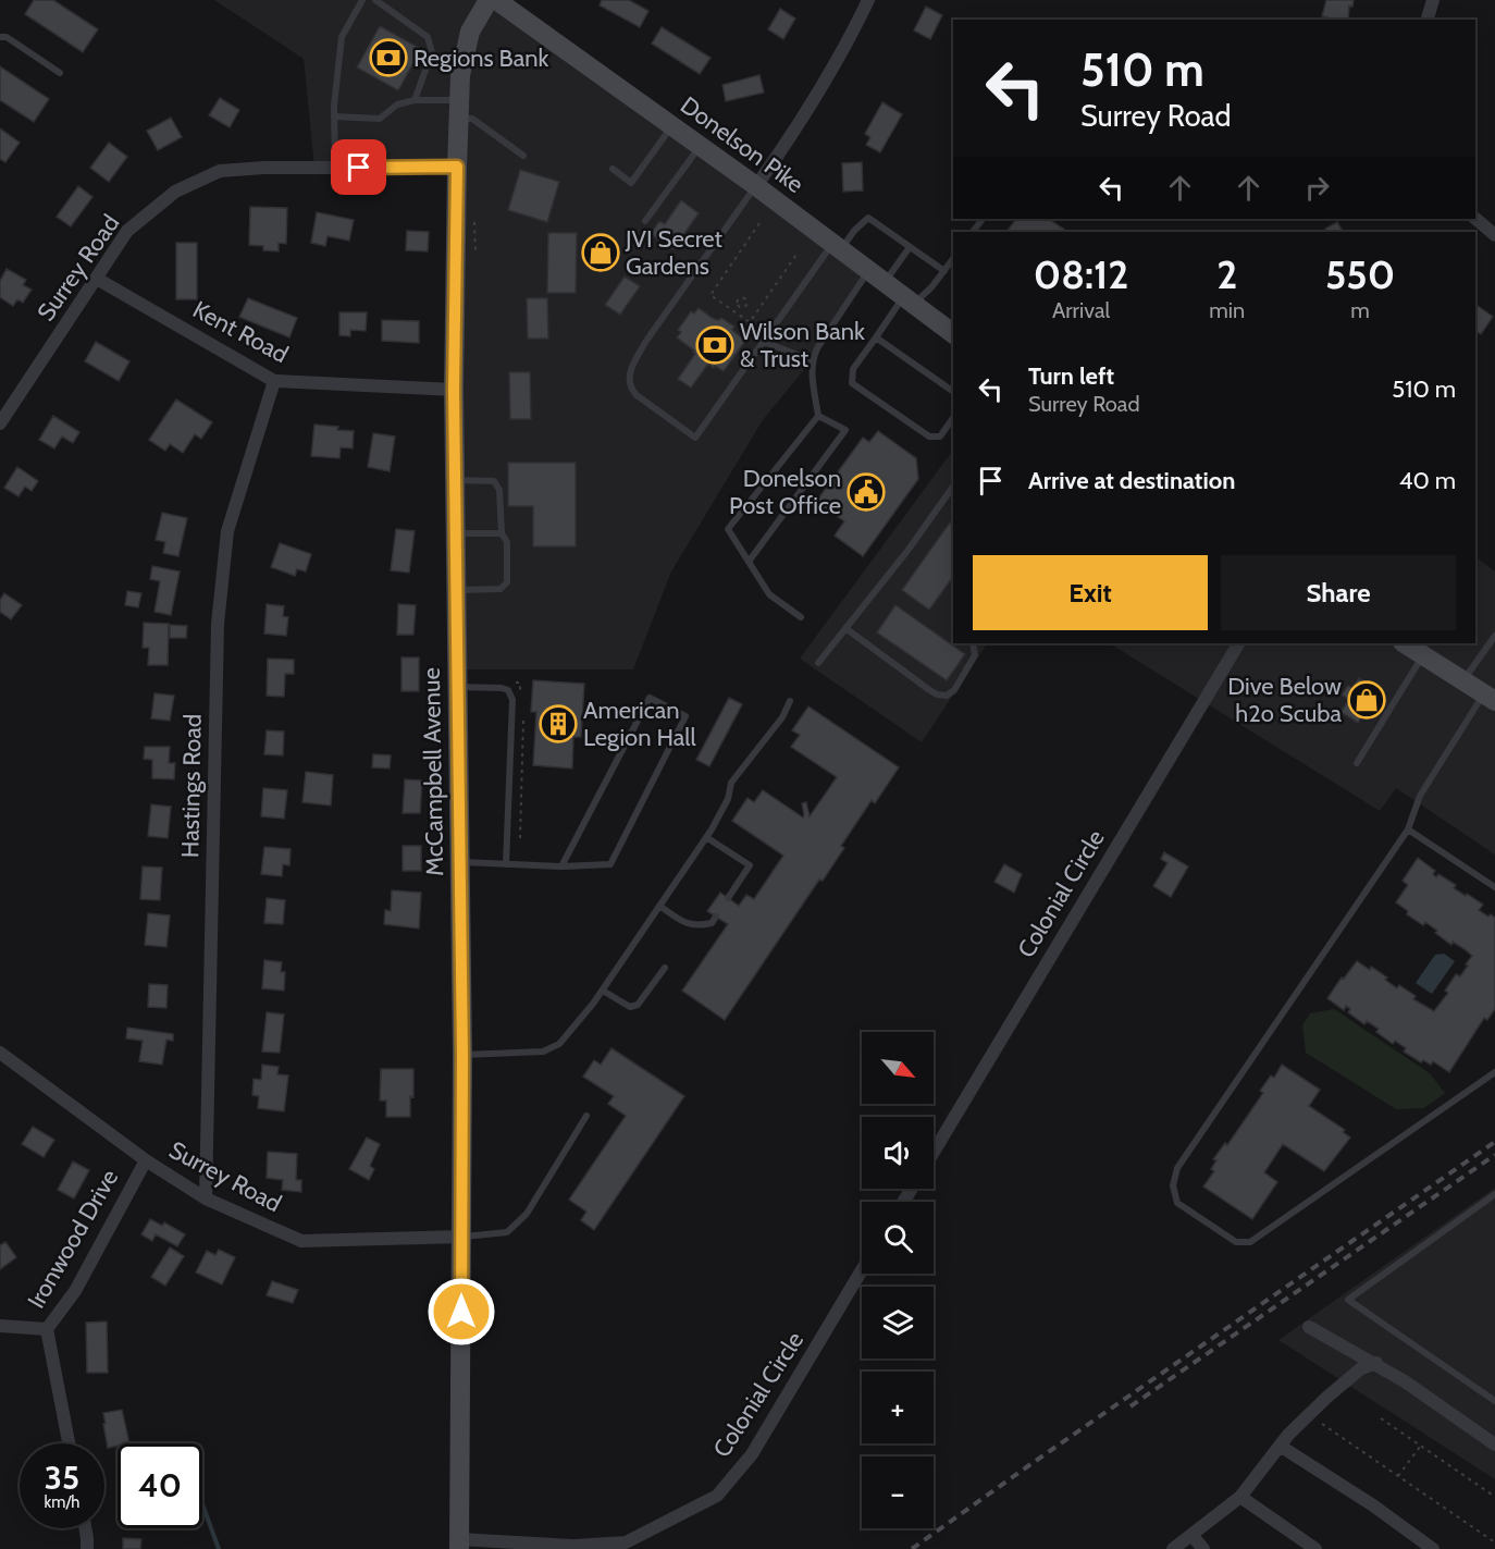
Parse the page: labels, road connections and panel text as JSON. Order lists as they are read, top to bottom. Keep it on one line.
{"streets":{"street":["Donelson Pike","Surrey Road","Kent Road","McCampbell Avenue","Hastings Road","Colonial Circle","Ironwood Drive"]},"crossings":[["Surrey Road","Kent Road"],["Surrey Road","McCampbell Avenue"],["Surrey Road","Hastings Road"],["Surrey Road","Ironwood Drive"],["Kent Road","McCampbell Avenue"],["Kent Road","Hastings Road"],["McCampbell Avenue","Colonial Circle"]],"places":{"bank":["Regions Bank","Wilson Bank & Trust"],"shop":["JVI Secret Gardens","Dive Below h2o Scuba"],"public building":["Donelson Post Office"],"building":["American Legion Hall"]},"north":"bottom right","page":{"turn":["510 m","Surrey Road"],"eta":["08:12","Arrival","2","min","550","m"],"list":[{"name":"Turn left","note":"Surrey Road","value":"510 m"},{"name":"Arrive at destination","value":"40 m"}],"buttons":["Exit","Share"],"map_buttons":["+","−"],"speed":"35 km/h","limit":"40"}}
